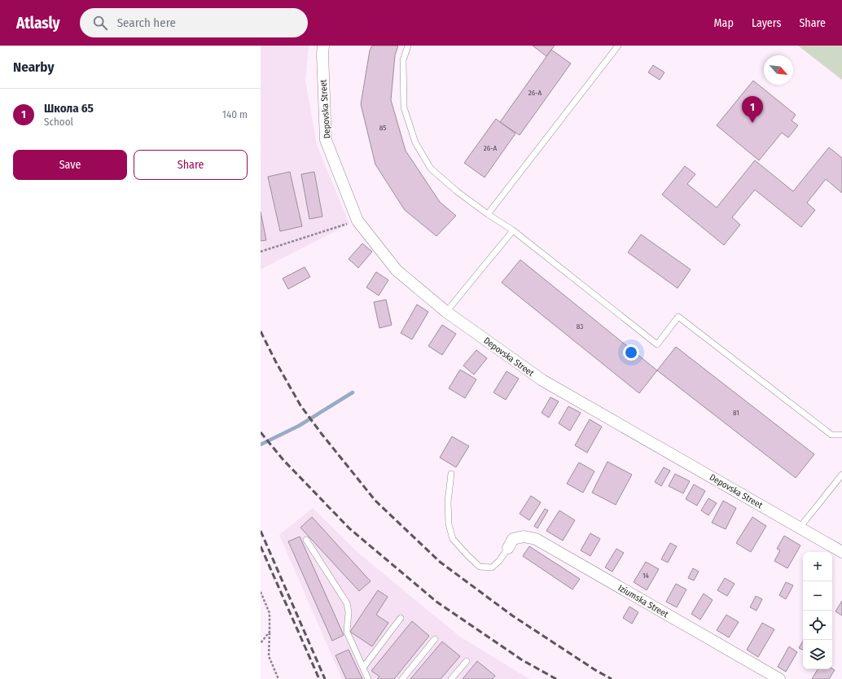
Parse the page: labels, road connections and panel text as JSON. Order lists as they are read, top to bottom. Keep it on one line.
{"streets":{"street":["Depovska Street","Iziumska Street"]},"house_numbers":["26-А","85","26-А","83","81","14"],"north":"bottom right","page":{"header":"Atlasly","search":"Search here","nav":["Map","Layers","Share"],"heading":"Nearby","list":[{"mark":"1","name":"Школа 65","note":"School","value":"140 m"}],"pins":"1","buttons":["Save","Share"],"map_buttons":["+","−"]}}
